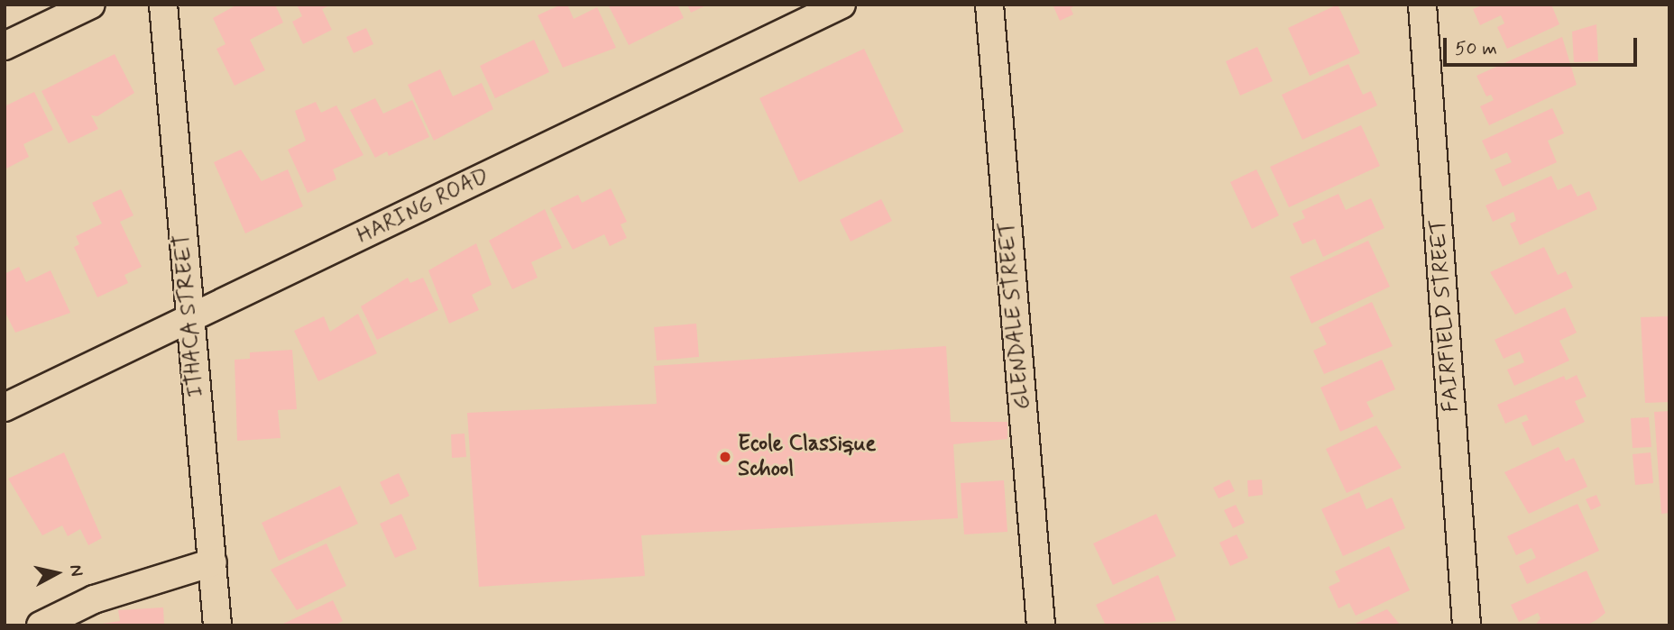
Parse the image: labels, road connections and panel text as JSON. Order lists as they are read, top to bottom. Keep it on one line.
{"streets":{"street":["HARING ROAD","ITHACA STREET","GLENDALE STREET","FAIRFIELD STREET"]},"crossings":[["HARING ROAD","ITHACA STREET"]],"places":["Ecole Classique School"],"scale_bar":"50 m","north":"right"}
